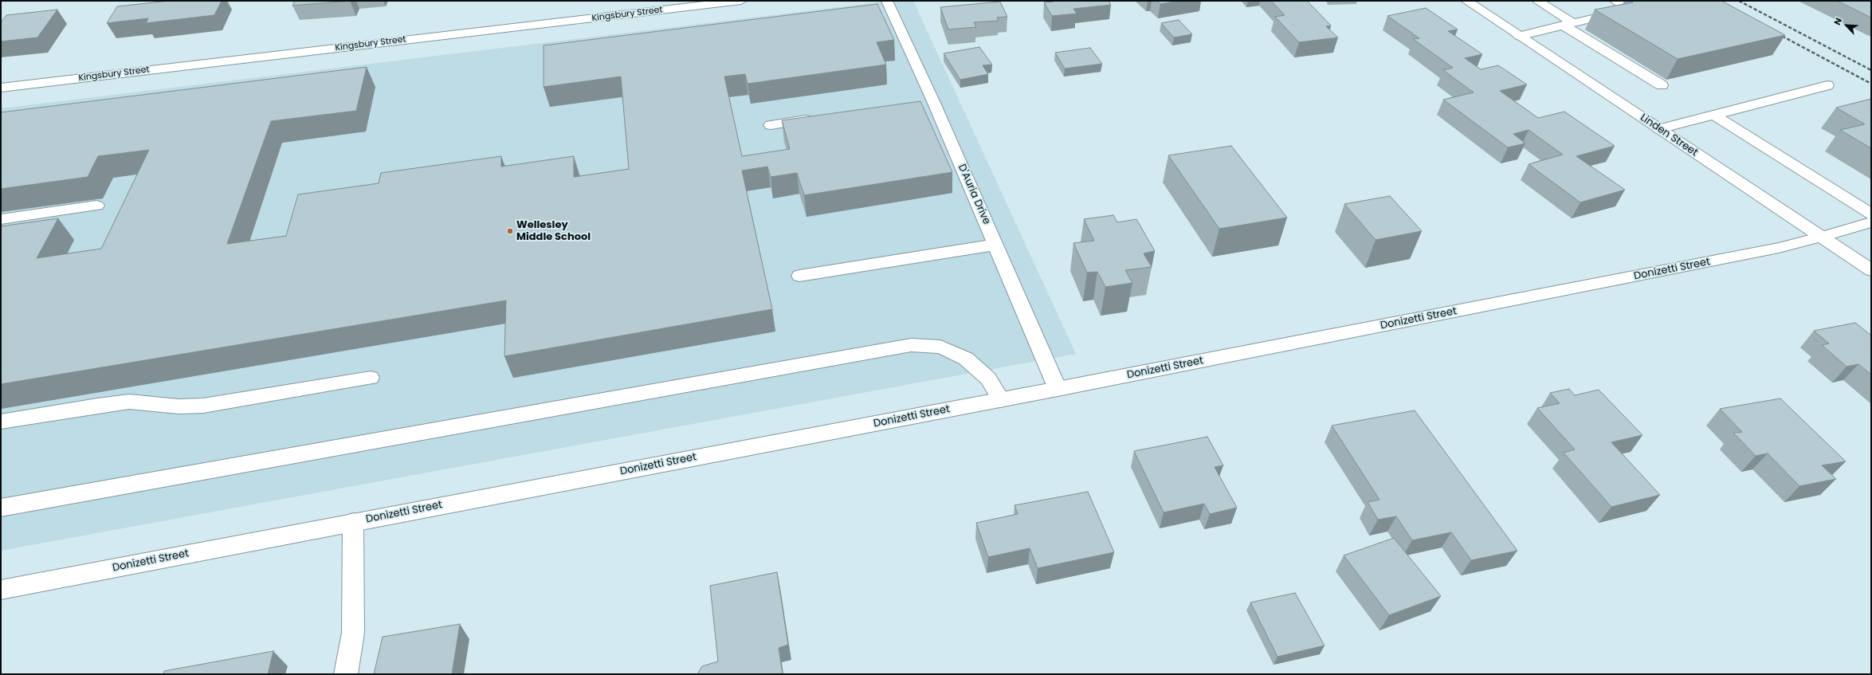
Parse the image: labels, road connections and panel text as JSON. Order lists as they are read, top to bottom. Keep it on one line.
{"streets":{"street":["Kingsbury Street","Linden Street","D'Auria Drive","Donizetti Street"]},"crossings":[["Linden Street","Donizetti Street"],["D'Auria Drive","Donizetti Street"]],"places":["Wellesley Middle School"],"north":"top left"}
